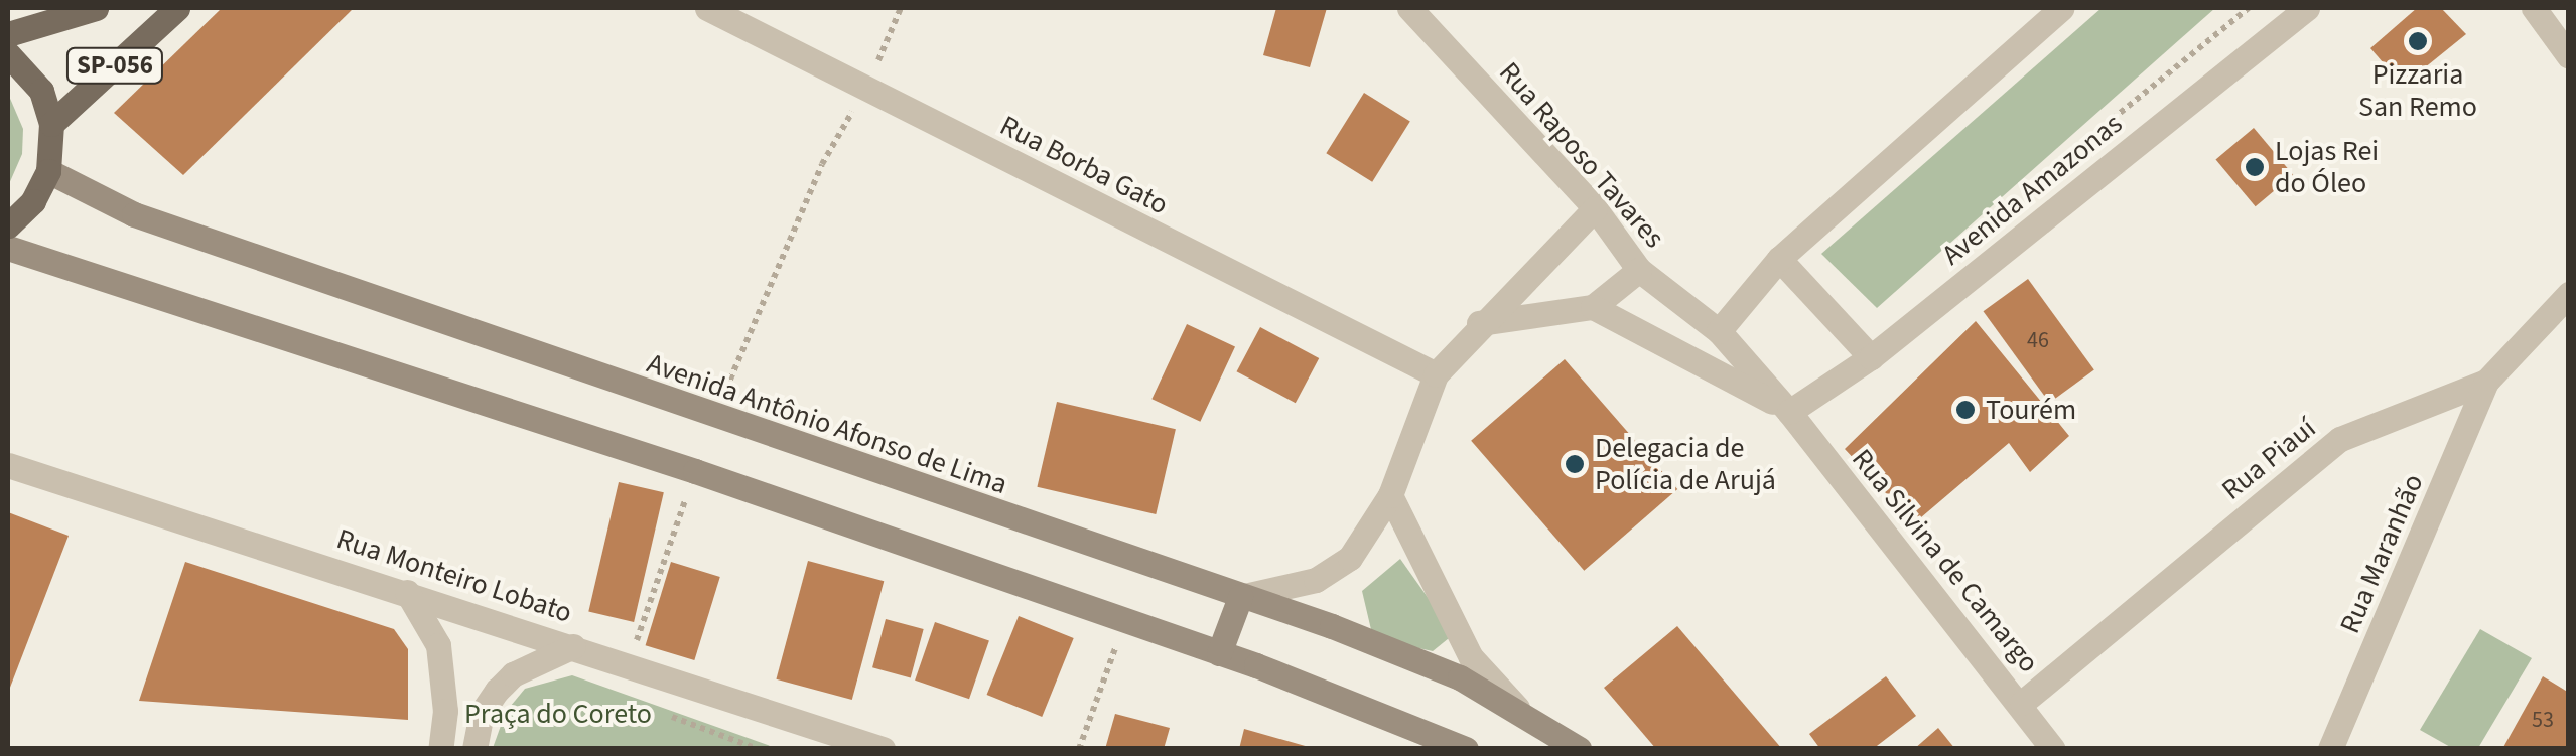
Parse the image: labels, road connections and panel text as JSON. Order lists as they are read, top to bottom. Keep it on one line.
{"streets":{"main road":["SP-056","Avenida Antônio Afonso de Lima"],"street":["Rua Raposo Tavares","Rua Borba Gato","Avenida Amazonas","Rua Piauí","Rua Maranhão","Rua Silvina de Camargo","Rua Monteiro Lobato"]},"crossings":[["SP-056","Avenida Antônio Afonso de Lima"],["Rua Raposo Tavares","Avenida Amazonas"],["Rua Raposo Tavares","Rua Silvina de Camargo"],["Avenida Amazonas","Rua Silvina de Camargo"],["Rua Piauí","Rua Maranhão"],["Rua Piauí","Rua Silvina de Camargo"]],"parks":["Praça do Coreto"],"places":["Pizzaria San Remo","Lojas Rei do Óleo","Tourém","Delegacia de Polícia de Arujá"],"house_numbers":["46","53"]}
